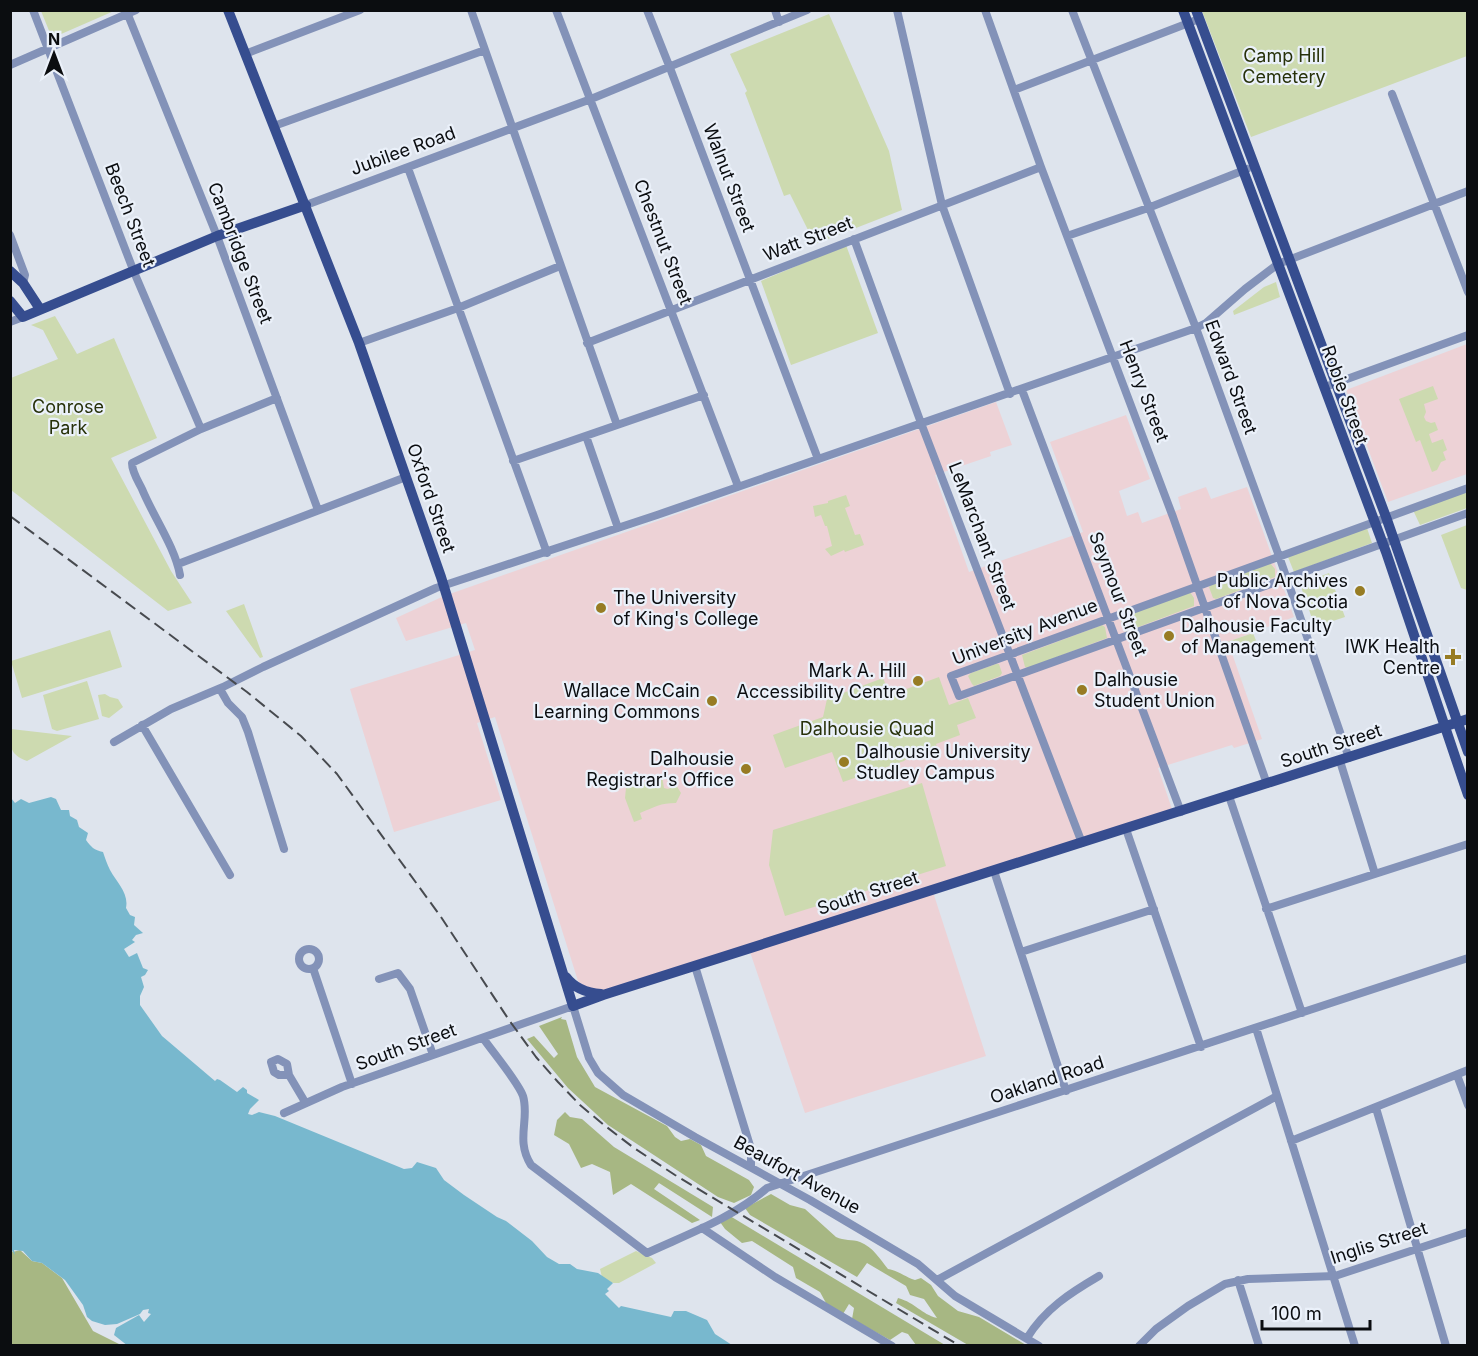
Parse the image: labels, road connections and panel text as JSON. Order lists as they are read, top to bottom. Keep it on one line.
{"streets":{"main road":["Jubilee Road","Robie Street","Oxford Street","South Street"],"street":["Walnut Street","Beech Street","Watt Street","Chestnut Street","Cambridge Street","Edward Street","Henry Street","LeMarchant Street","Seymour Street","University Avenue","Oakland Road","Beaufort Avenue","Inglis Street"]},"crossings":[["Jubilee Road","Walnut Street"],["Jubilee Road","Beech Street"],["Jubilee Road","Chestnut Street"],["Jubilee Road","Cambridge Street"],["Jubilee Road","Oxford Street"],["Walnut Street","Watt Street"],["Watt Street","Chestnut Street"],["Watt Street","Henry Street"],["Watt Street","LeMarchant Street"],["Edward Street","University Avenue"],["Edward Street","South Street"],["Henry Street","University Avenue"],["Henry Street","South Street"],["Robie Street","University Avenue"],["Robie Street","South Street"],["Oxford Street","South Street"],["Oxford Street","Beaufort Avenue"],["LeMarchant Street","University Avenue"],["LeMarchant Street","South Street"],["Seymour Street","University Avenue"],["Seymour Street","South Street"],["South Street","Oakland Road"],["South Street","Beaufort Avenue"],["Oakland Road","Beaufort Avenue"]],"parks":["Camp Hill Cemetery","Conrose Park","Dalhousie Quad"],"places":{"other":["Public Archives of Nova Scotia","The University of King's College","Dalhousie Faculty of Management","Mark A. Hill Accessibility Centre","Dalhousie Student Union","Wallace McCain Learning Commons","Dalhousie University Studley Campus","Dalhousie Registrar's Office"],"health":["IWK Health Centre"]},"scale_bar":"100 m","north":"top"}
